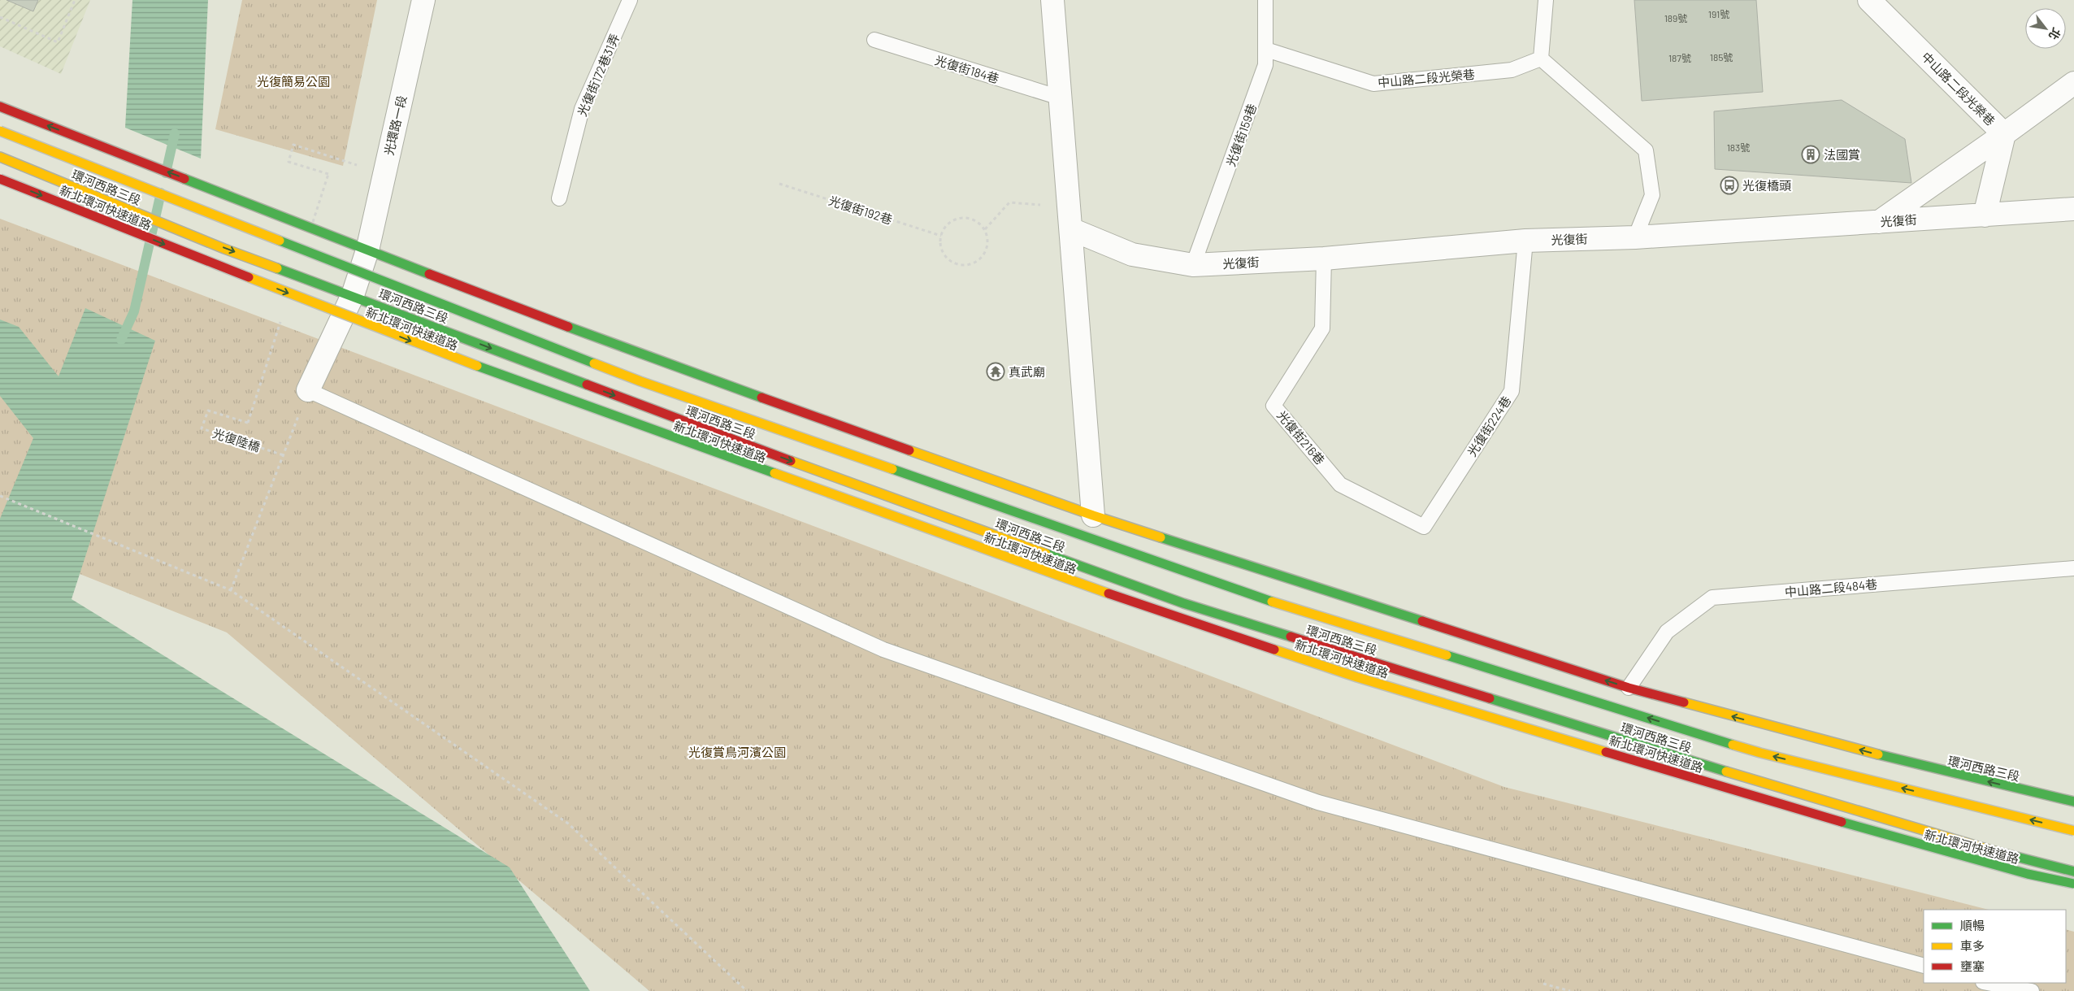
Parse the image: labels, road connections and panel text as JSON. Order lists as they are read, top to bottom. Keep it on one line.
{"streets":{"main road":["環河西路三段","新北環河快速道路"],"street":["中山路二段光榮巷","光環路一段","光復街"],"lane":["光復街184巷","光復街172巷31弄","光復街159巷","光復街224巷","光復街216巷","中山路二段484巷"],"path":["光復街192巷","光復陸橋"]},"crossings":[["中山路二段光榮巷","光復街159巷"],["光環路一段","環河西路三段"],["光復街159巷","光復街"],["環河西路三段","中山路二段484巷"],["光復街","光復街224巷"],["光復街","光復街216巷"],["光復街224巷","光復街216巷"]],"parks":["光復簡易公園","光復賞鳥河濱公園"],"places":{"building":["法國賞"],"bus stop":["光復橋頭"],"temple":["真武廟"]},"house_numbers":["191號","189號","185號","187號","183號"],"legend":["順暢","車多","壅塞"],"north":"bottom right"}
